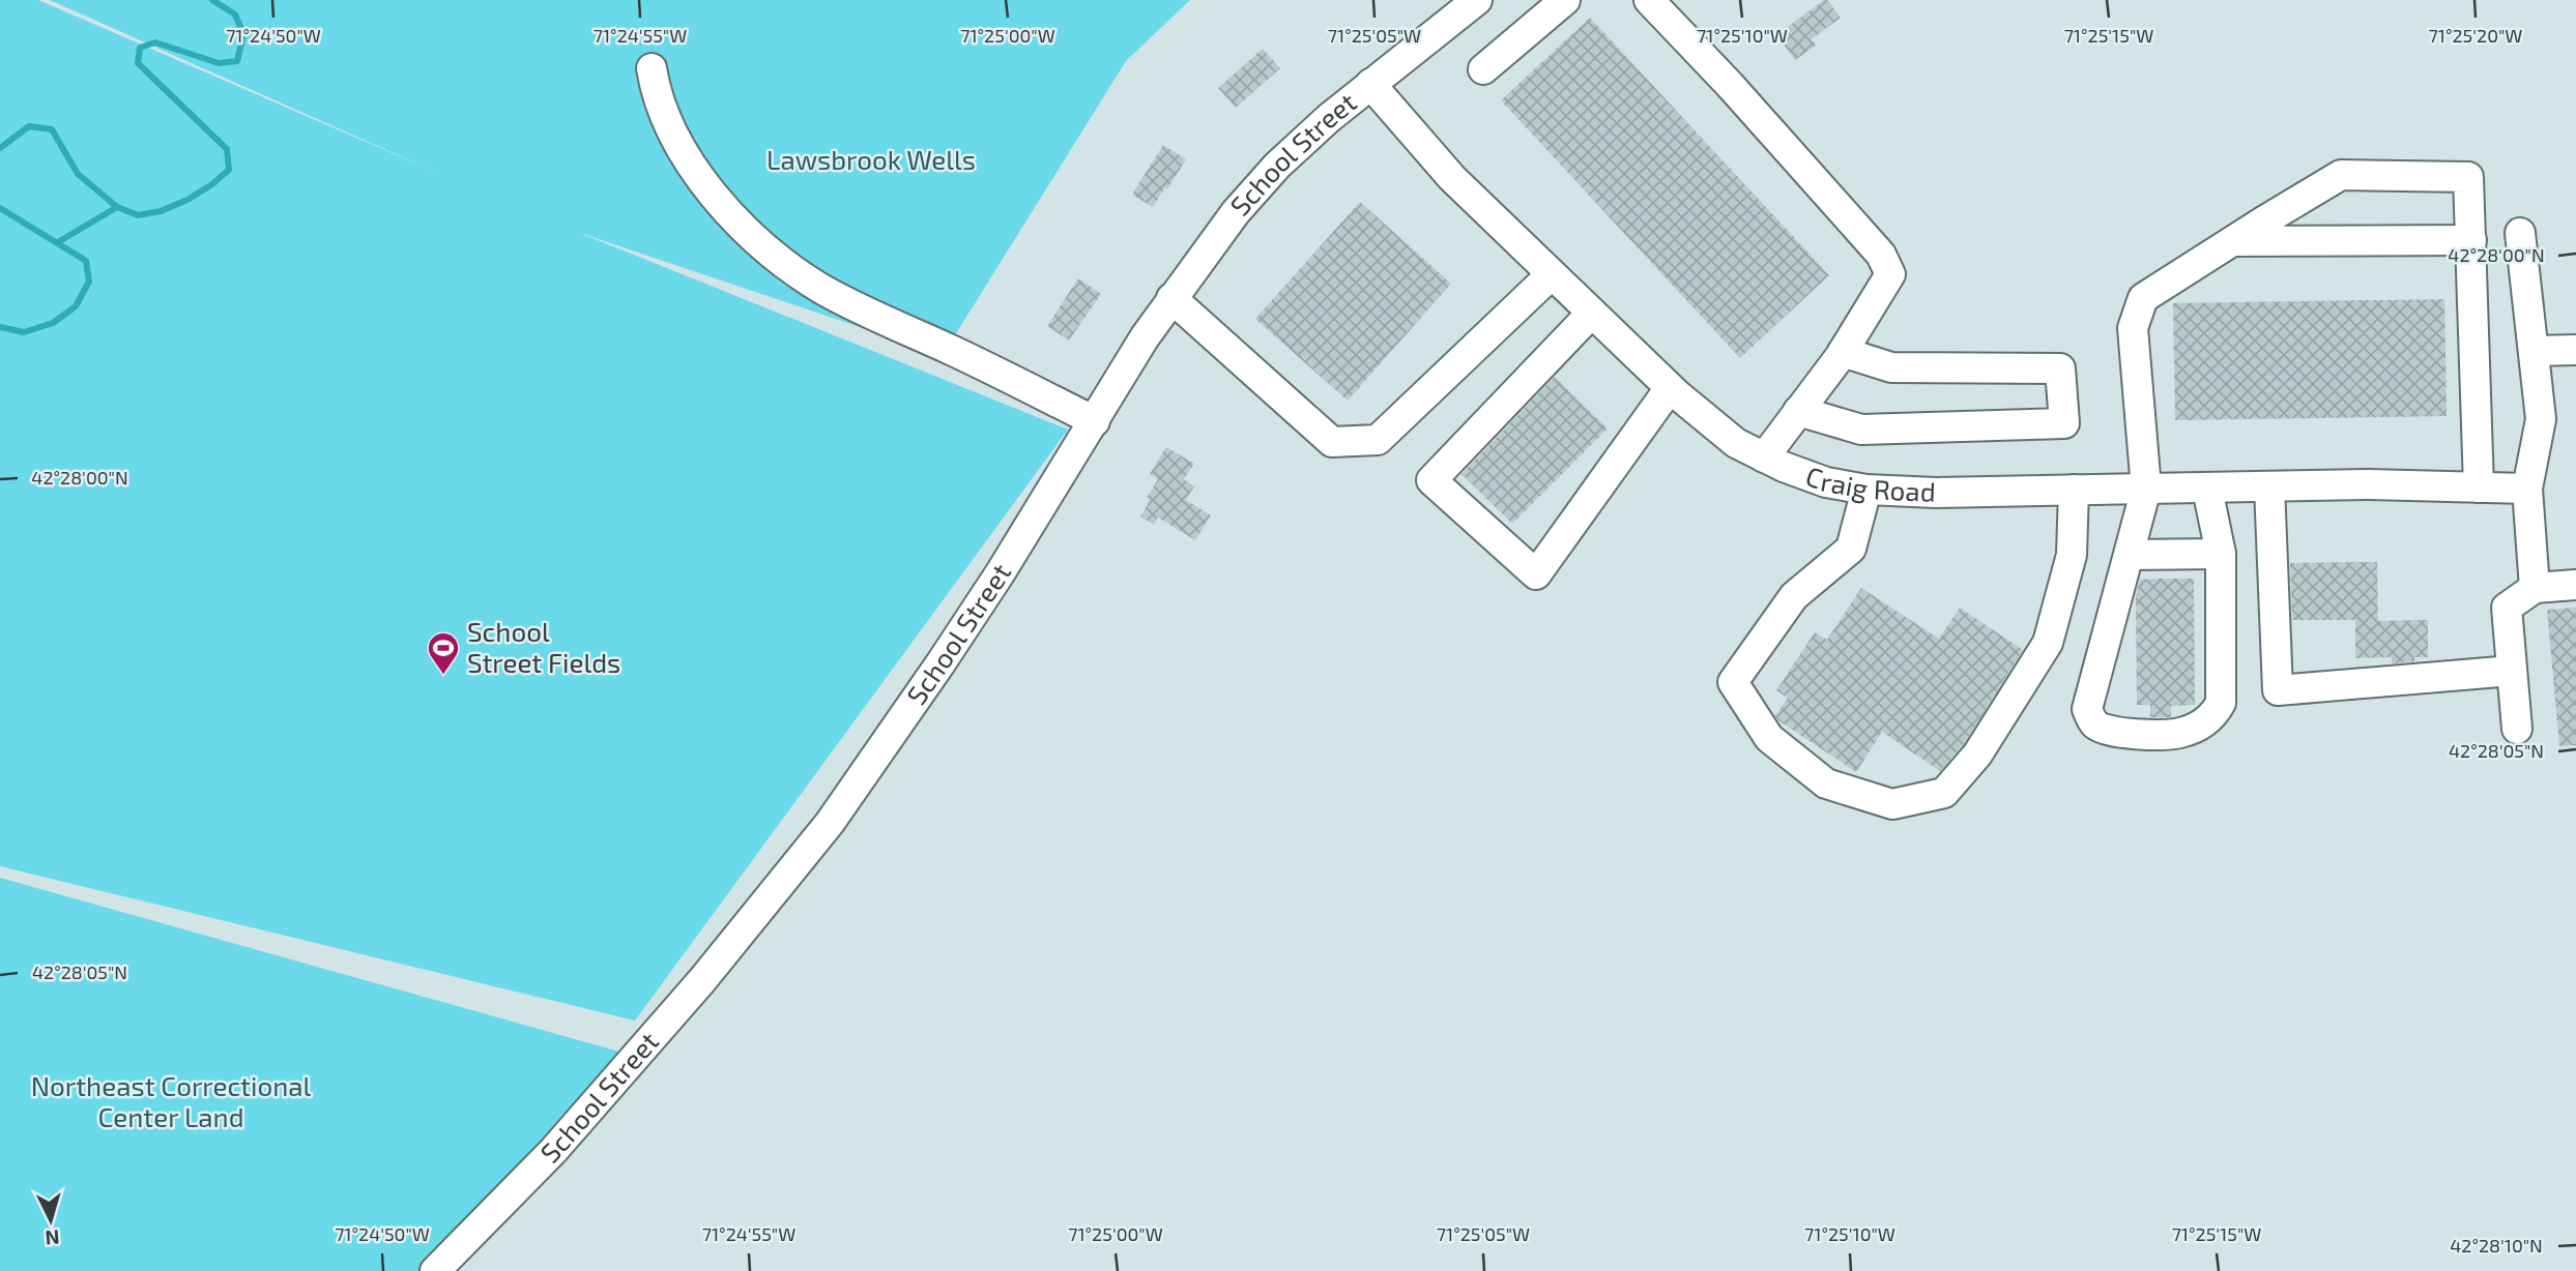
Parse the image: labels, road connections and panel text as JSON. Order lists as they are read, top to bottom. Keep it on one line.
{"streets":{"street":["School Street","Craig Road"]},"crossings":[["School Street","Craig Road"]],"parks":["Lawsbrook Wells","Northeast Correctional Center Land"],"places":{"sports":["School Street Fields"]},"north":"bottom","coordinates":["71°24'50\"W","71°24'55\"W","71°25'00\"W","71°25'05\"W","71°25'10\"W","71°25'15\"W","71°25'20\"W","42°28'00\"N","42°28'05\"N","42°28'10\"N"]}
